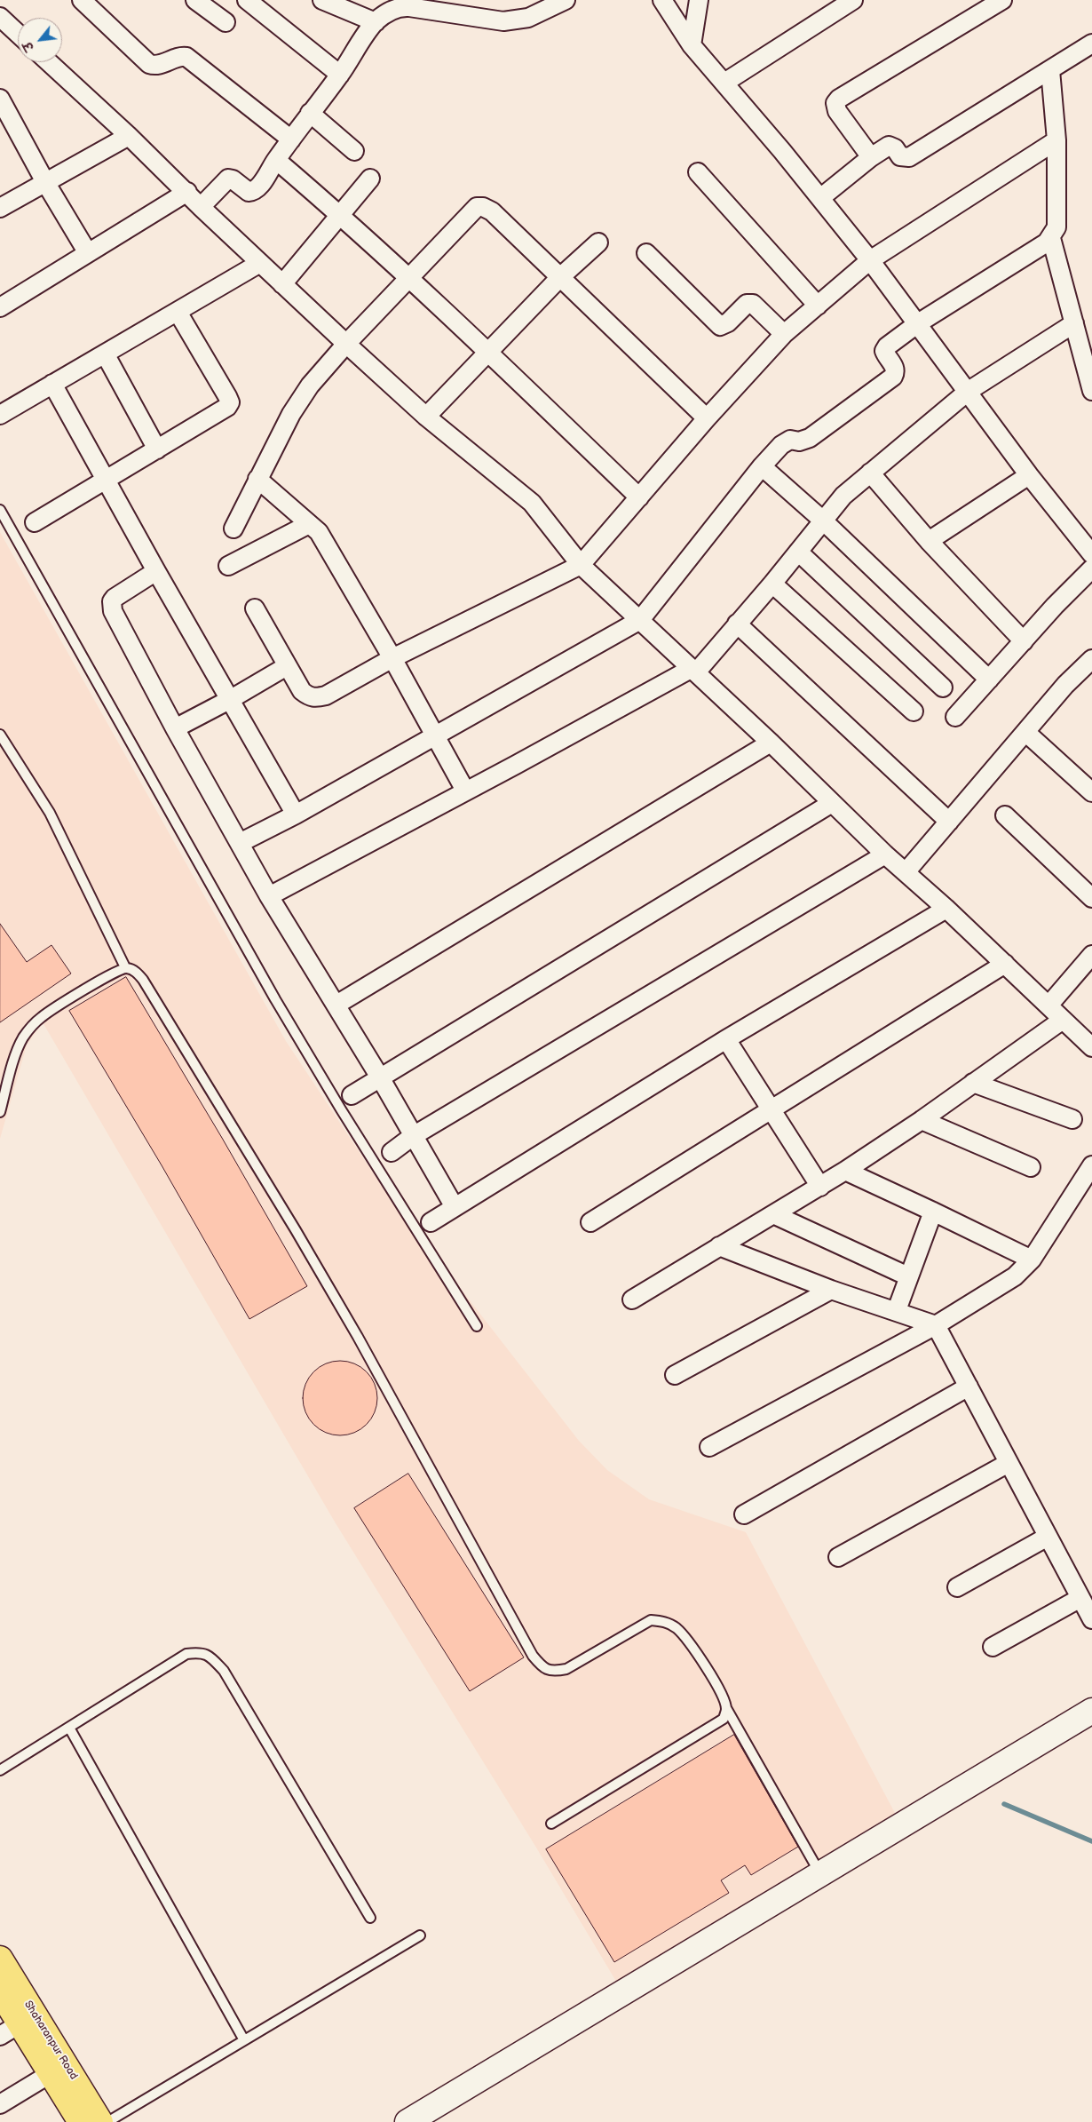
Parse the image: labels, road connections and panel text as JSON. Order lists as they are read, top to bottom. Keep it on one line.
{"streets":{"main road":["Shaharanpur Road"]},"north":"bottom left"}
